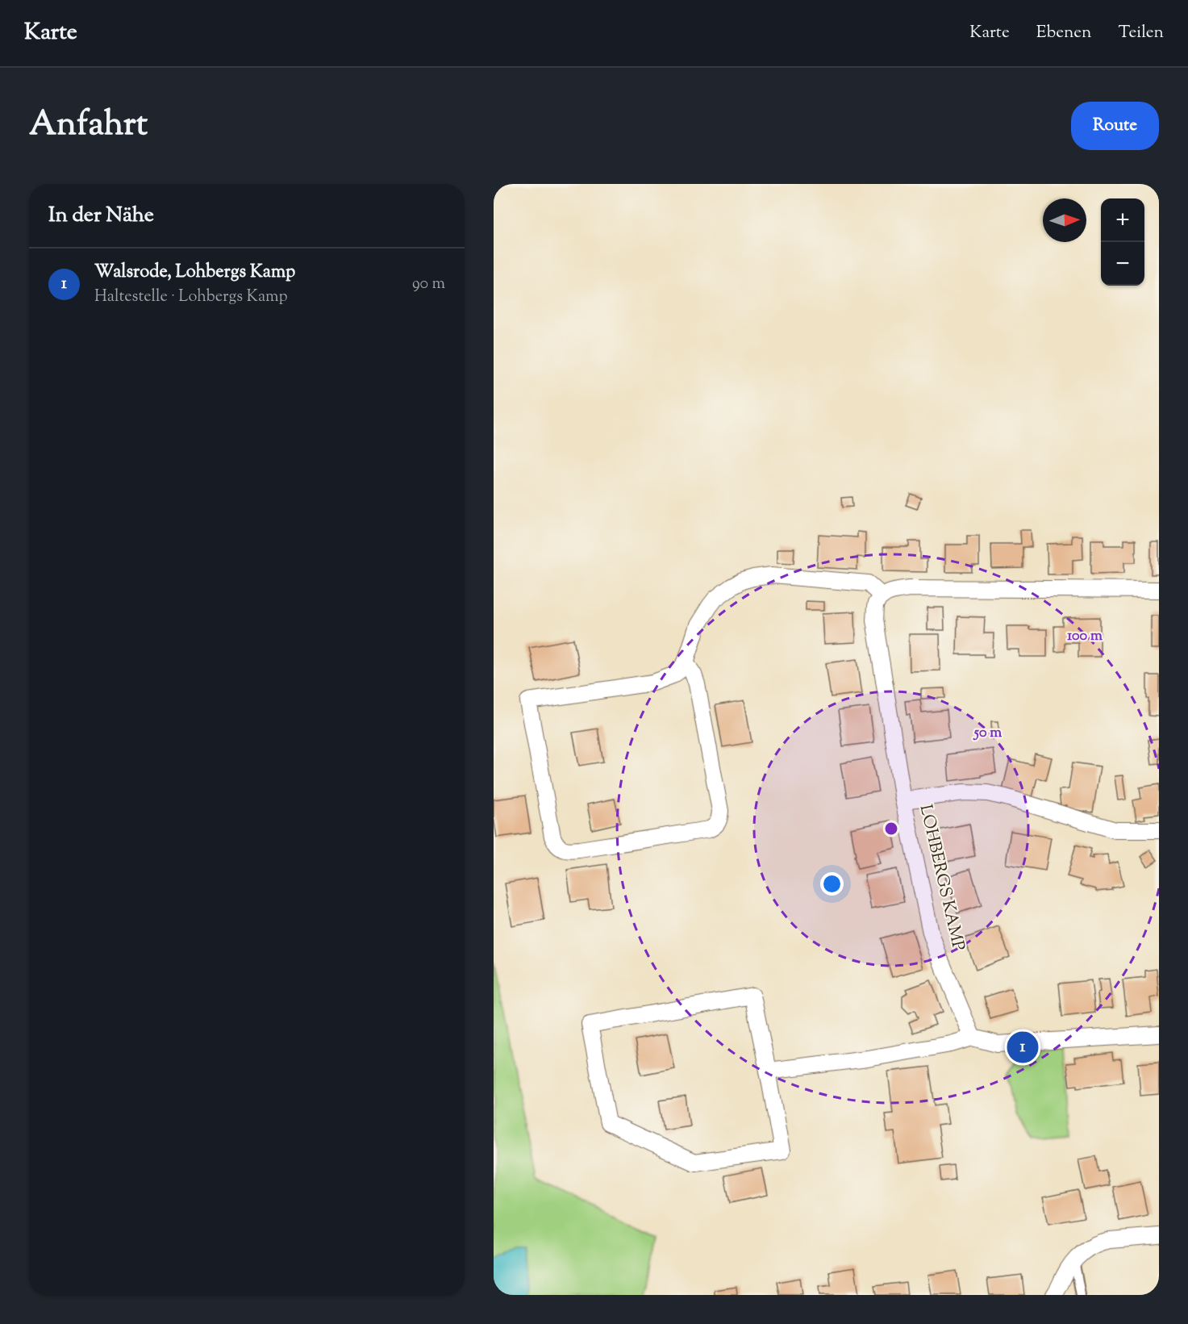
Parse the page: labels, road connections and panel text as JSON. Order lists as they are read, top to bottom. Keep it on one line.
{"streets":{"street":["LOHBERGS KAMP"]},"north":"right","page":{"header":"Karte","nav":["Karte","Ebenen","Teilen"],"title":"Anfahrt","buttons":"Route","heading":"In der Nähe","map_buttons":["+","−"],"list":[{"mark":"1","name":"Walsrode, Lohbergs Kamp","note":"Haltestelle · Lohbergs Kamp","value":"90 m"}],"pins":"1"},"rings":["100 m","50 m"]}
